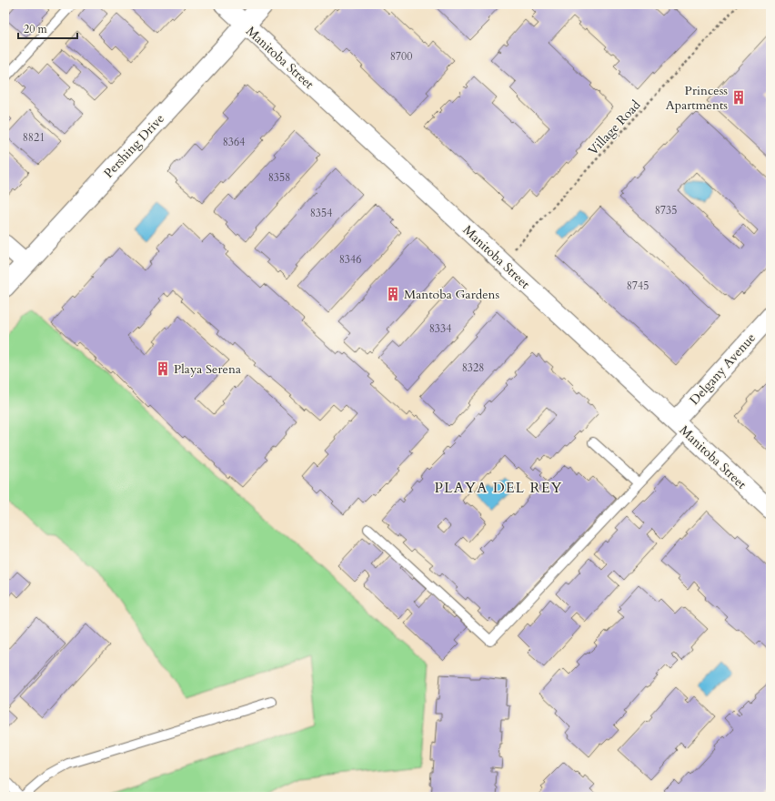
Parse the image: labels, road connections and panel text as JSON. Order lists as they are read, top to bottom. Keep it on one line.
{"streets":{"main road":["Pershing Drive"],"street":["Manitoba Street","Delgany Avenue"],"path":["Village Road"]},"crossings":[["Manitoba Street","Village Road"],["Manitoba Street","Pershing Drive"],["Manitoba Street","Delgany Avenue"]],"districts":["PLAYA DEL REY"],"places":{"building":["Princess Apartments","Mantoba Gardens","Playa Serena"]},"house_numbers":["8700","8821","8364","8358","8735","8354","8346","8745","8334","8328"],"scale_bar":"20 m"}
